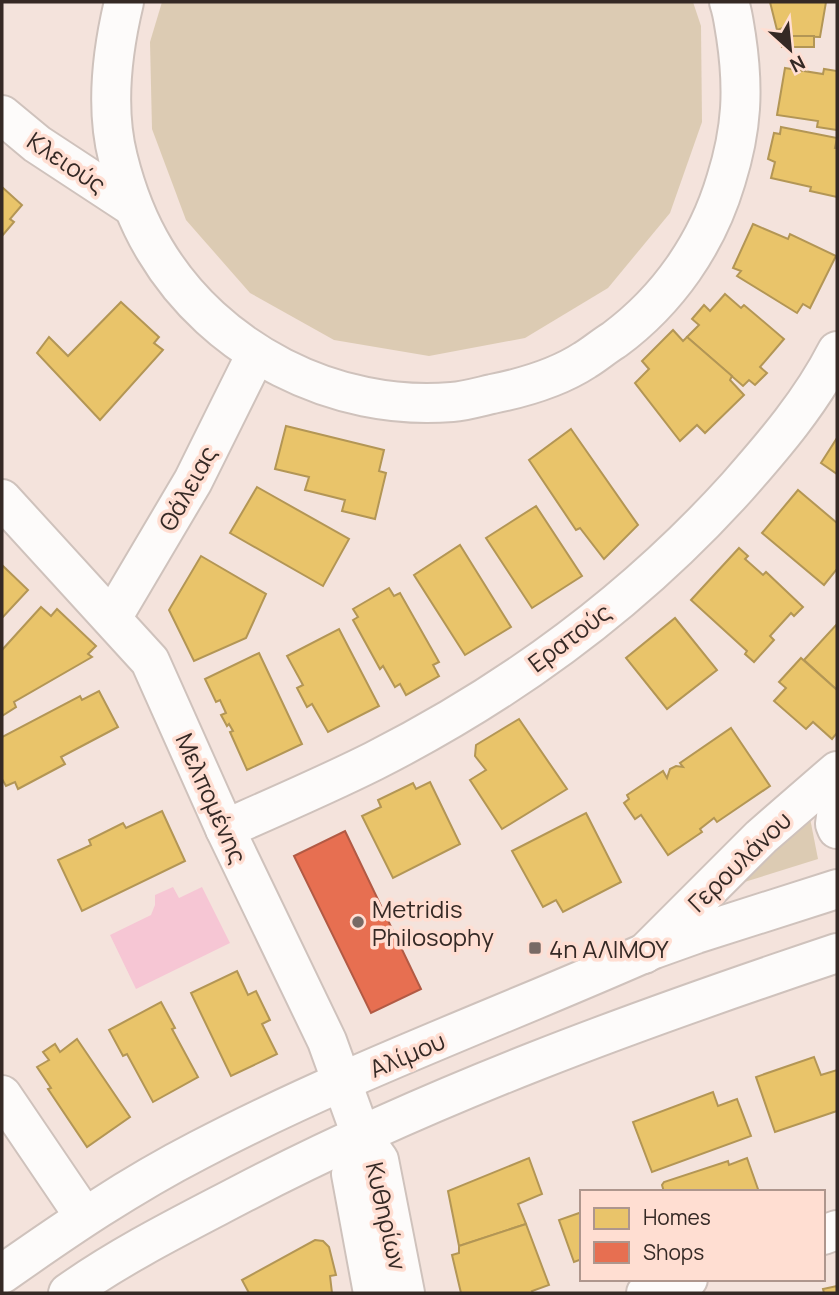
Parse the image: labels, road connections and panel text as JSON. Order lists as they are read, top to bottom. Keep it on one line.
{"streets":{"street":["Κλειούς","Θάλειας","Ερατούς","Μελπομένης","Γερουλάνου","Αλίμου","Κυθηρίων"]},"crossings":[["Θάλειας","Μελπομένης"],["Ερατούς","Μελπομένης"],["Μελπομένης","Αλίμου"],["Μελπομένης","Κυθηρίων"],["Γερουλάνου","Αλίμου"]],"places":{"other":["Metridis Philosophy"],"transit":["4η ΑΛΙΜΟΥ"]},"legend":["Homes","Shops"],"north":"bottom right"}
